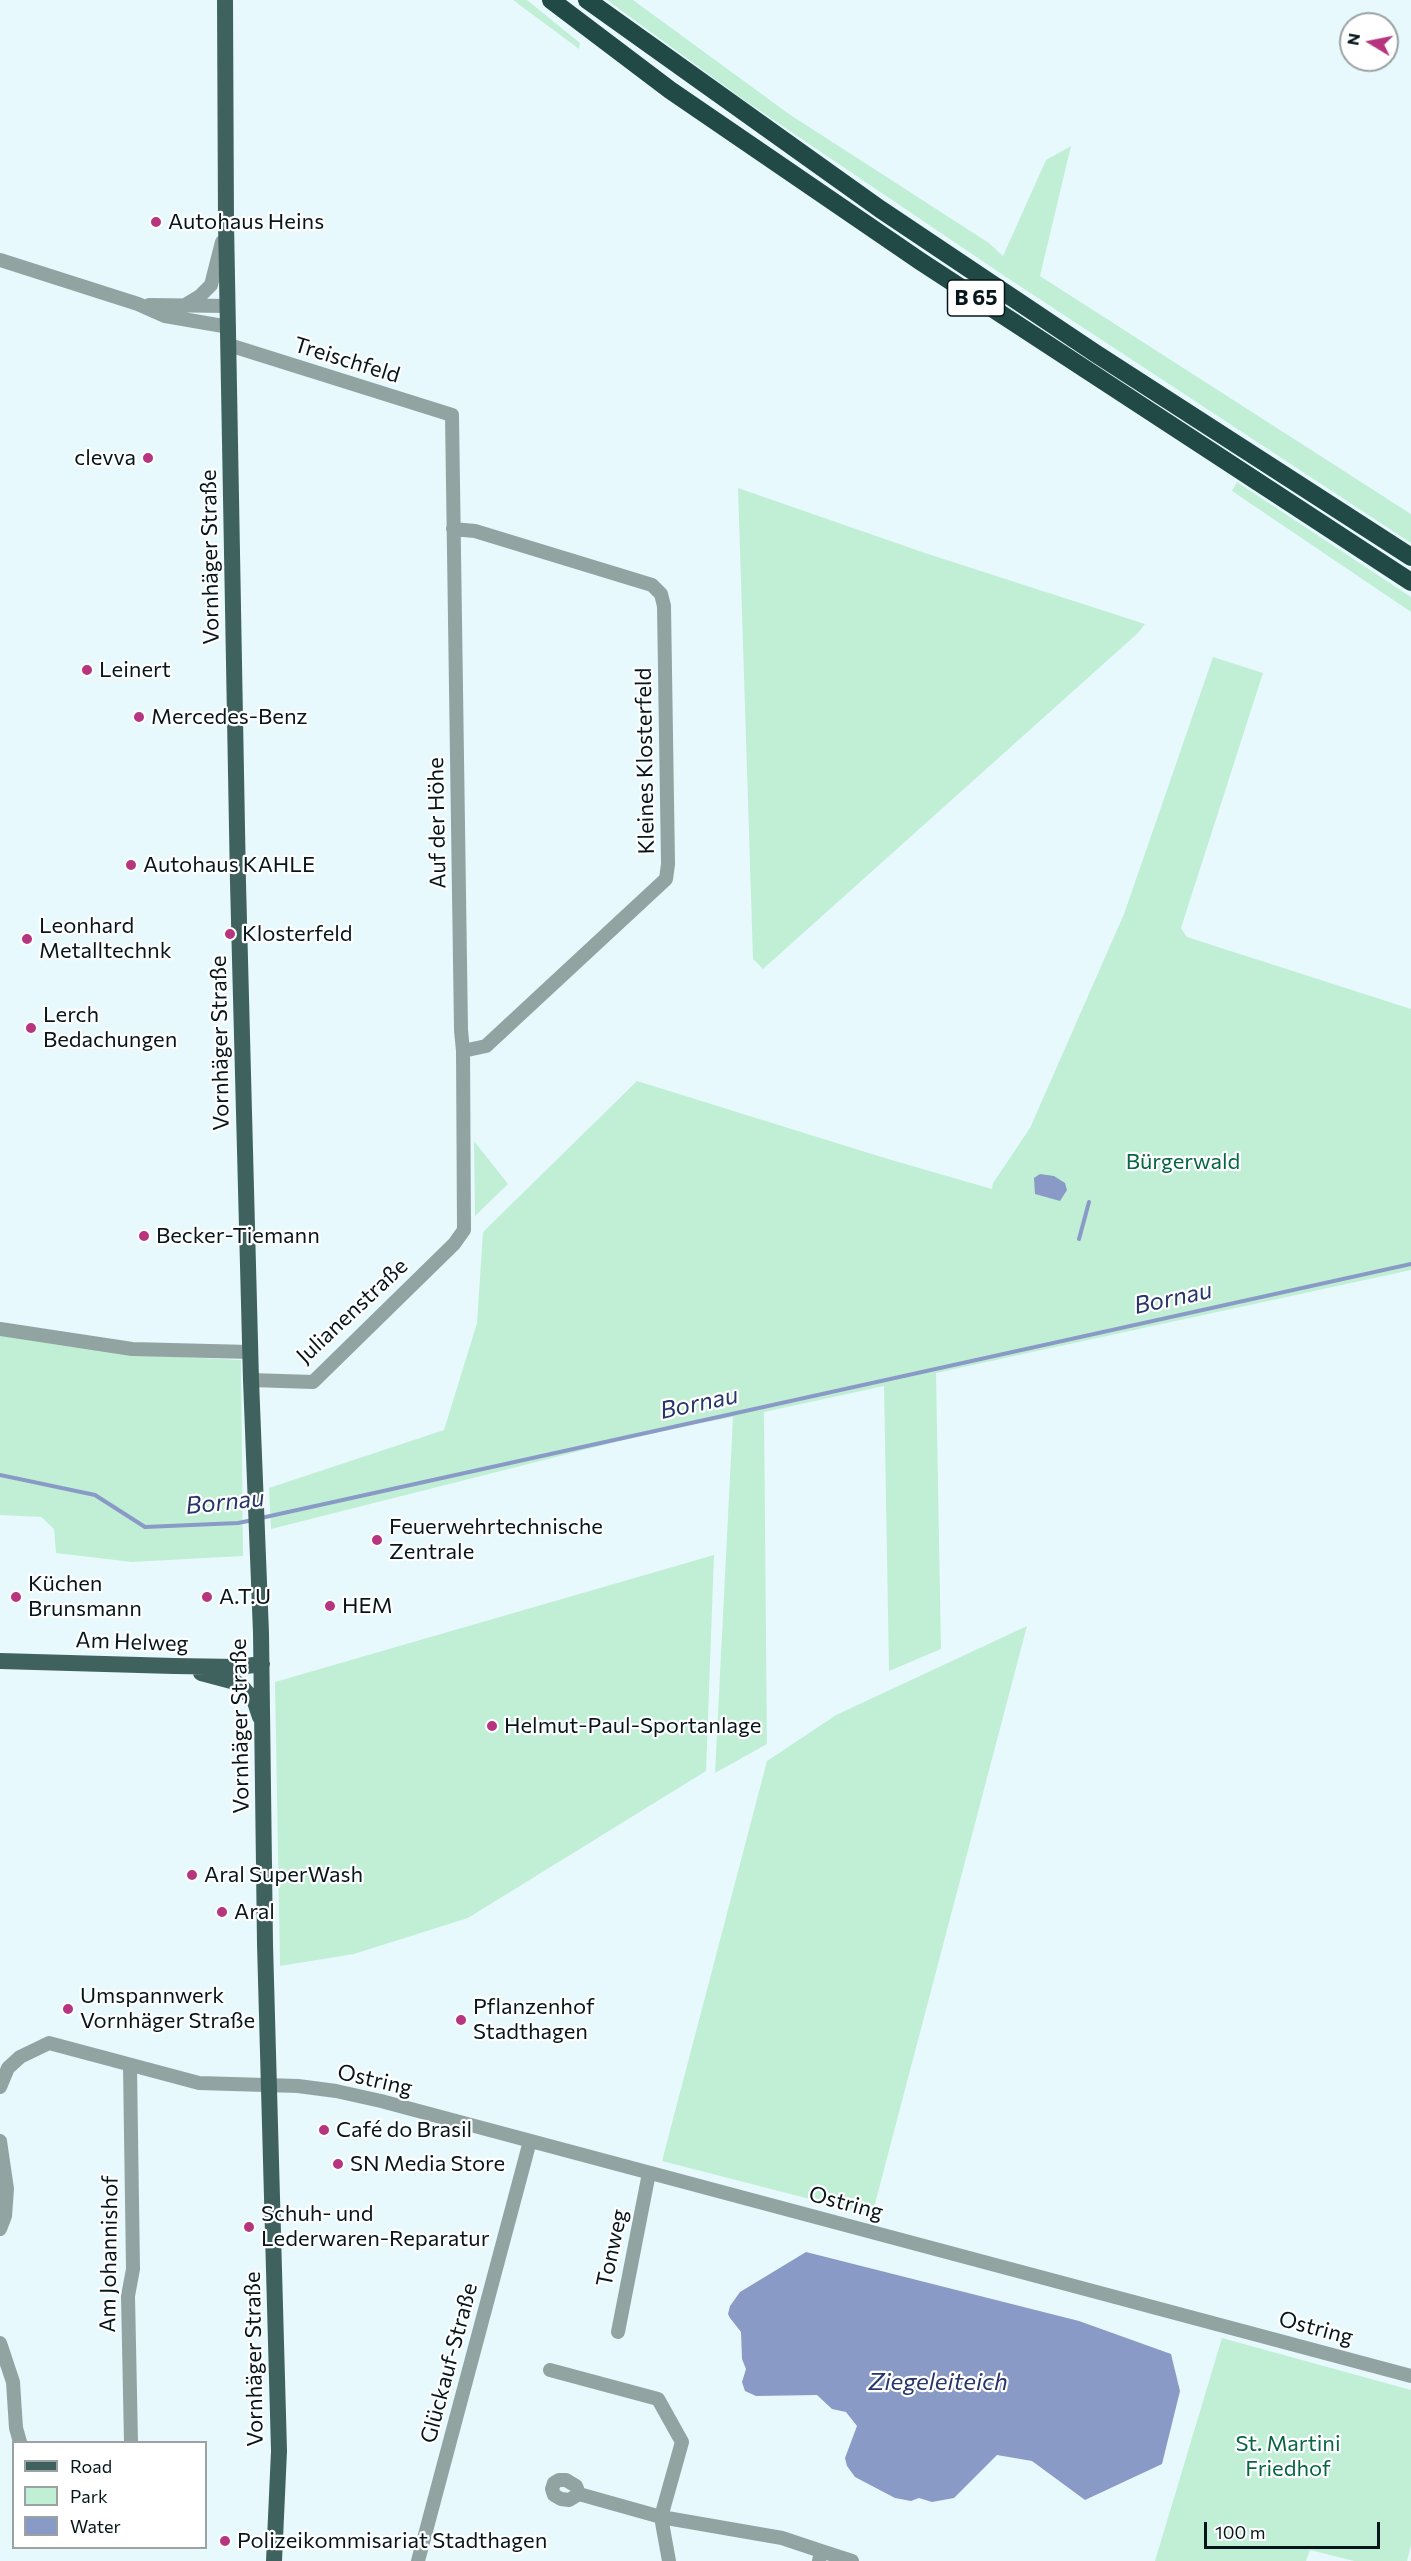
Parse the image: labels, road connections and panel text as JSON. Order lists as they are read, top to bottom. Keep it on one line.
{"streets":{"highway":["B 65"],"main road":["Vornhäger Straße","Am Helweg"],"street":["Treischfeld","Kleines Klosterfeld","Auf der Höhe","Julianenstraße","Ostring","Tonweg","Am Johannishof","Glückauf-Straße"]},"crossings":[["Treischfeld","Vornhäger Straße"],["Treischfeld","Auf der Höhe"],["Vornhäger Straße","Julianenstraße"],["Vornhäger Straße","Am Helweg"],["Vornhäger Straße","Ostring"],["Kleines Klosterfeld","Auf der Höhe"],["Auf der Höhe","Julianenstraße"],["Ostring","Tonweg"],["Ostring","Glückauf-Straße"]],"water":["Bornau","Ziegeleiteich"],"parks":["Bürgerwald","St. Martini Friedhof"],"places":["Autohaus Heins","clevva","Leinert","Mercedes-Benz","Autohaus KAHLE","Klosterfeld","Leonhard Metalltechnk","Lerch Bedachungen","Becker-Tiemann","Feuerwehrtechnische Zentrale","Küchen Brunsmann","A.T.U","HEM","Helmut-Paul-Sportanlage","Aral SuperWash","Aral","Umspannwerk Vornhäger Straße","Pflanzenhof Stadthagen","Café do Brasil","SN Media Store","Schuh- und Lederwaren-Reparatur","Polizeikommisariat Stadthagen"],"legend":["Road","Park","Water"],"scale_bar":"100 m","north":"left"}
